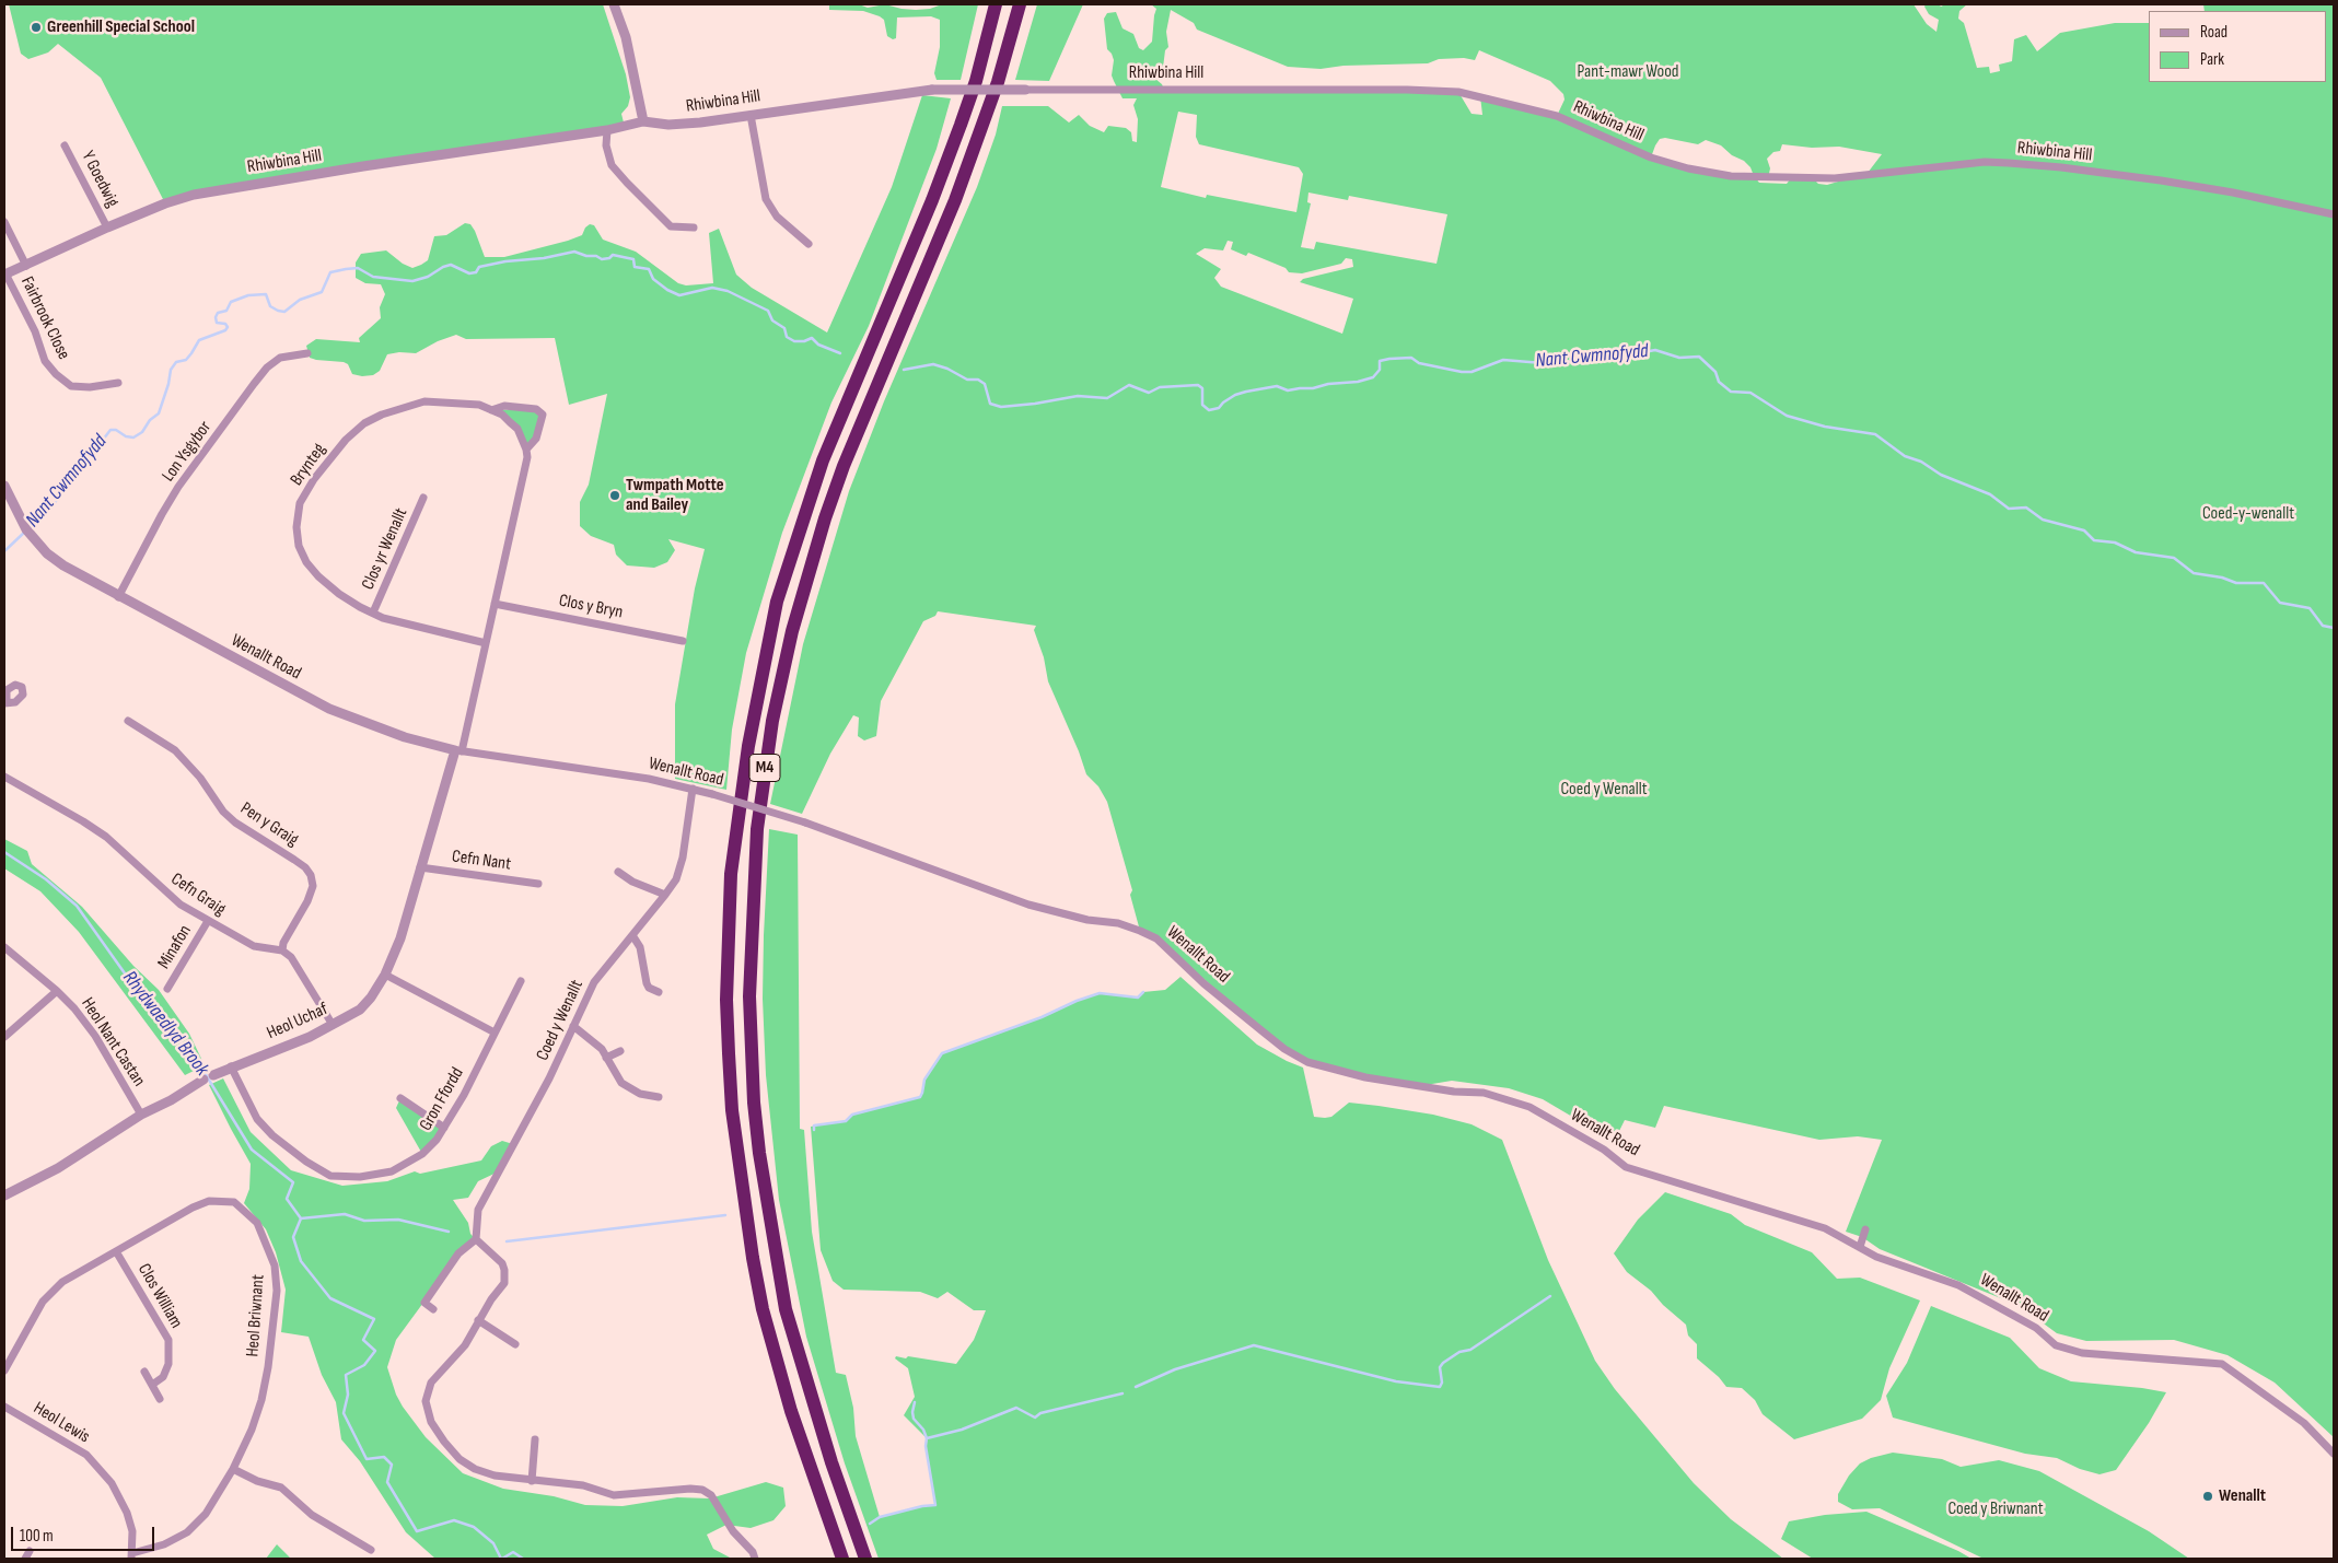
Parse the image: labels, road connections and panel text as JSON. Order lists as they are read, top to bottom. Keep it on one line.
{"streets":{"highway":["M4"],"street":["Rhiwbina Hill","Y Goedwig","Fairbrook Close","Lon Ysgybor","Brynteg","Clos yr Wenallt","Clos y Bryn","Wenallt Road","Pen y Graig","Cefn Nant","Cefn Graig","Minafon","Coed y Wenallt","Heol Uchaf","Heol Nant Castan","Gron Ffordd","Clos William","Heol Briwnant","Heol Lewis"]},"crossings":[["Rhiwbina Hill","Y Goedwig"],["Rhiwbina Hill","Fairbrook Close"],["Lon Ysgybor","Wenallt Road"],["Brynteg","Clos yr Wenallt"],["Brynteg","Clos y Bryn"],["Brynteg","Wenallt Road"],["Brynteg","Heol Uchaf"],["Wenallt Road","Coed y Wenallt"],["Wenallt Road","Heol Uchaf"],["Pen y Graig","Cefn Graig"],["Cefn Nant","Heol Uchaf"],["Cefn Graig","Minafon"],["Heol Uchaf","Heol Nant Castan"],["Heol Uchaf","Gron Ffordd"],["Clos William","Heol Briwnant"],["Heol Briwnant","Heol Lewis"]],"water":["Nant Cwmnofydd","Rhydwaedlyd Brook"],"parks":["Pant-mawr Wood","Coed-y-wenallt","Coed y Wenallt","Coed y Briwnant"],"places":["Greenhill Special School","Twmpath Motte and Bailey","Wenallt"],"legend":["Road","Park"],"scale_bar":"100 m"}
